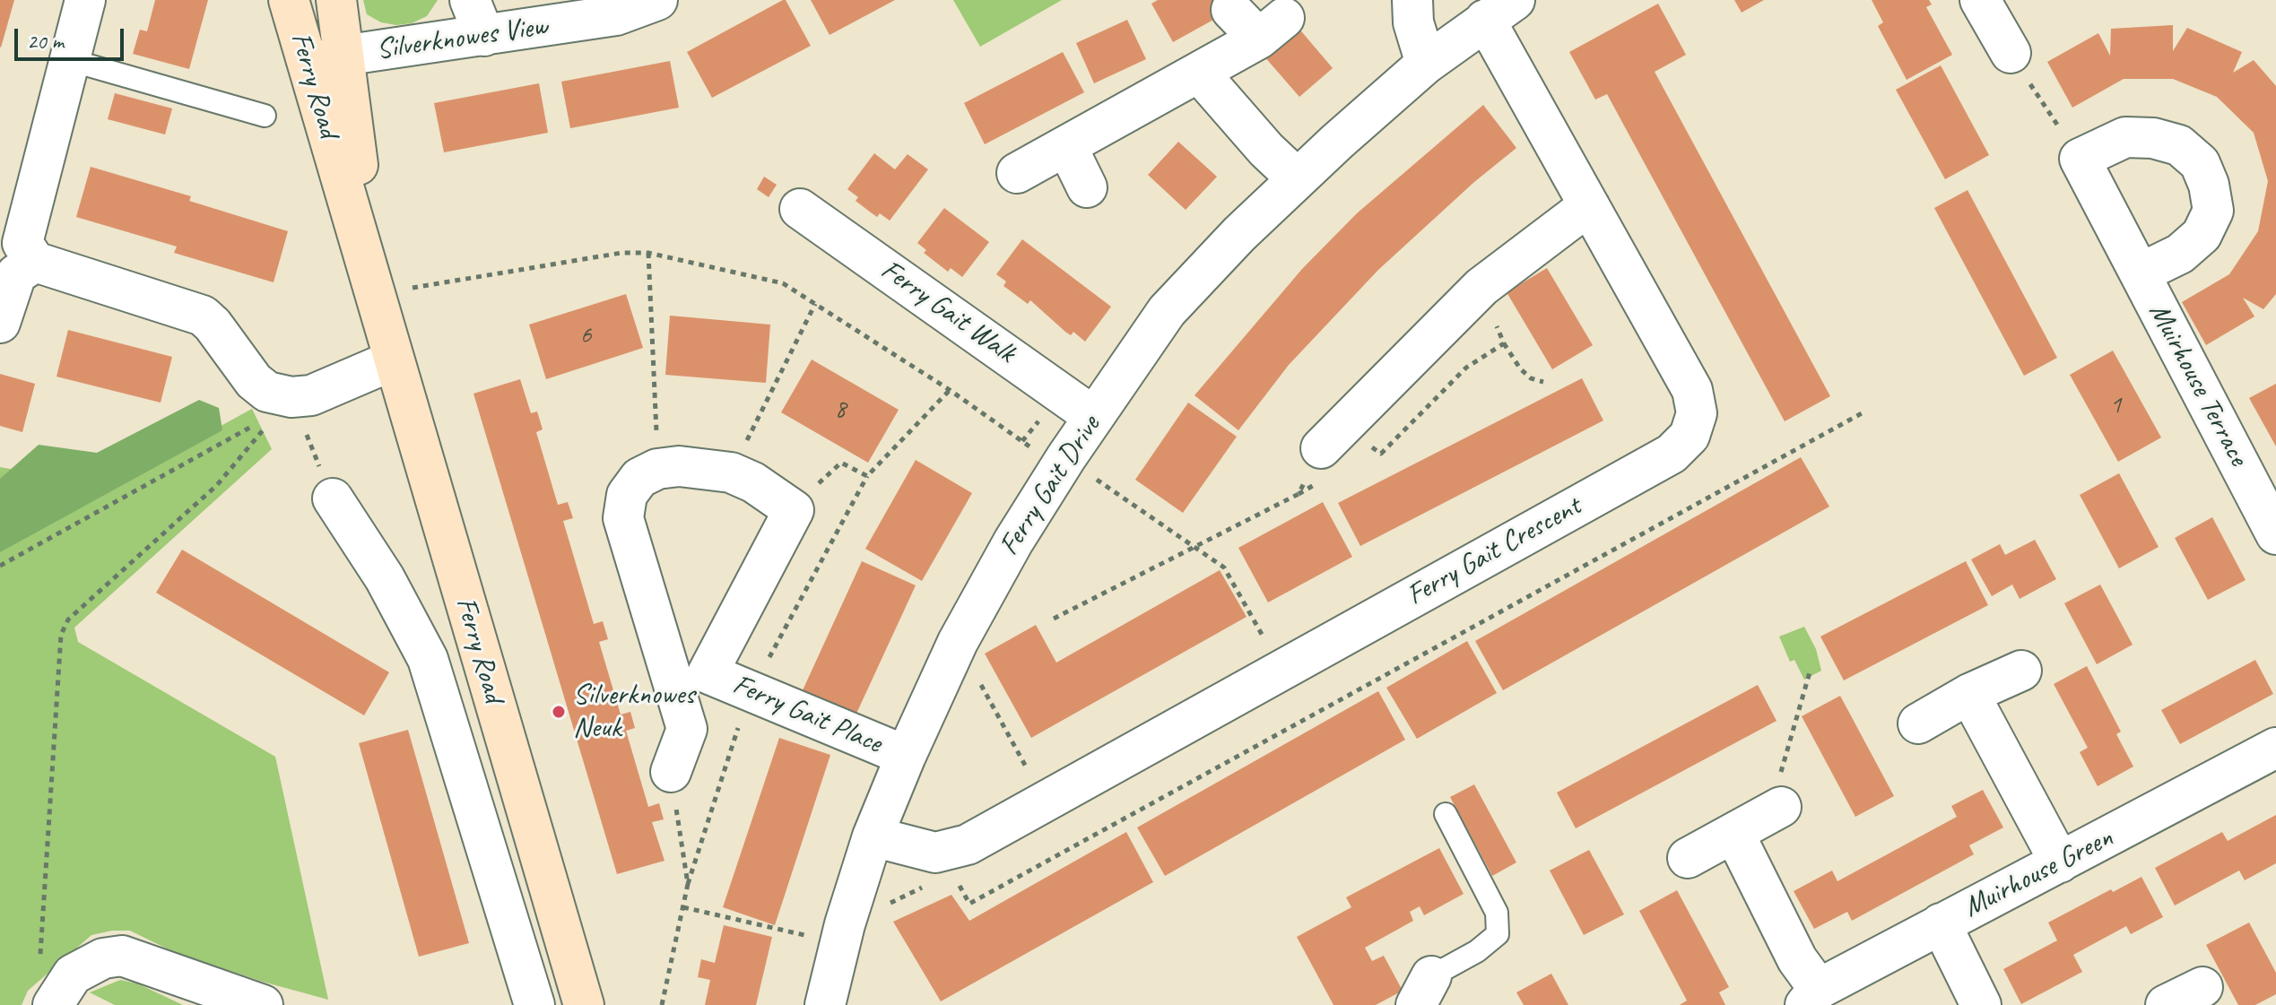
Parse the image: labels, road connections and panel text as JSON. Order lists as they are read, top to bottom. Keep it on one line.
{"streets":{"main road":["Ferry Road"],"street":["Silverknowes View","Ferry Gait Walk","Muirhouse Terrace","Ferry Gait Drive","Ferry Gait Crescent","Ferry Gait Place","Muirhouse Green"]},"crossings":[["Silverknowes View","Ferry Road"],["Ferry Gait Walk","Ferry Gait Drive"],["Ferry Gait Drive","Ferry Gait Crescent"],["Ferry Gait Drive","Ferry Gait Place"]],"places":["Silverknowes Neuk"],"house_numbers":["6","1","8"],"scale_bar":"20 m"}
